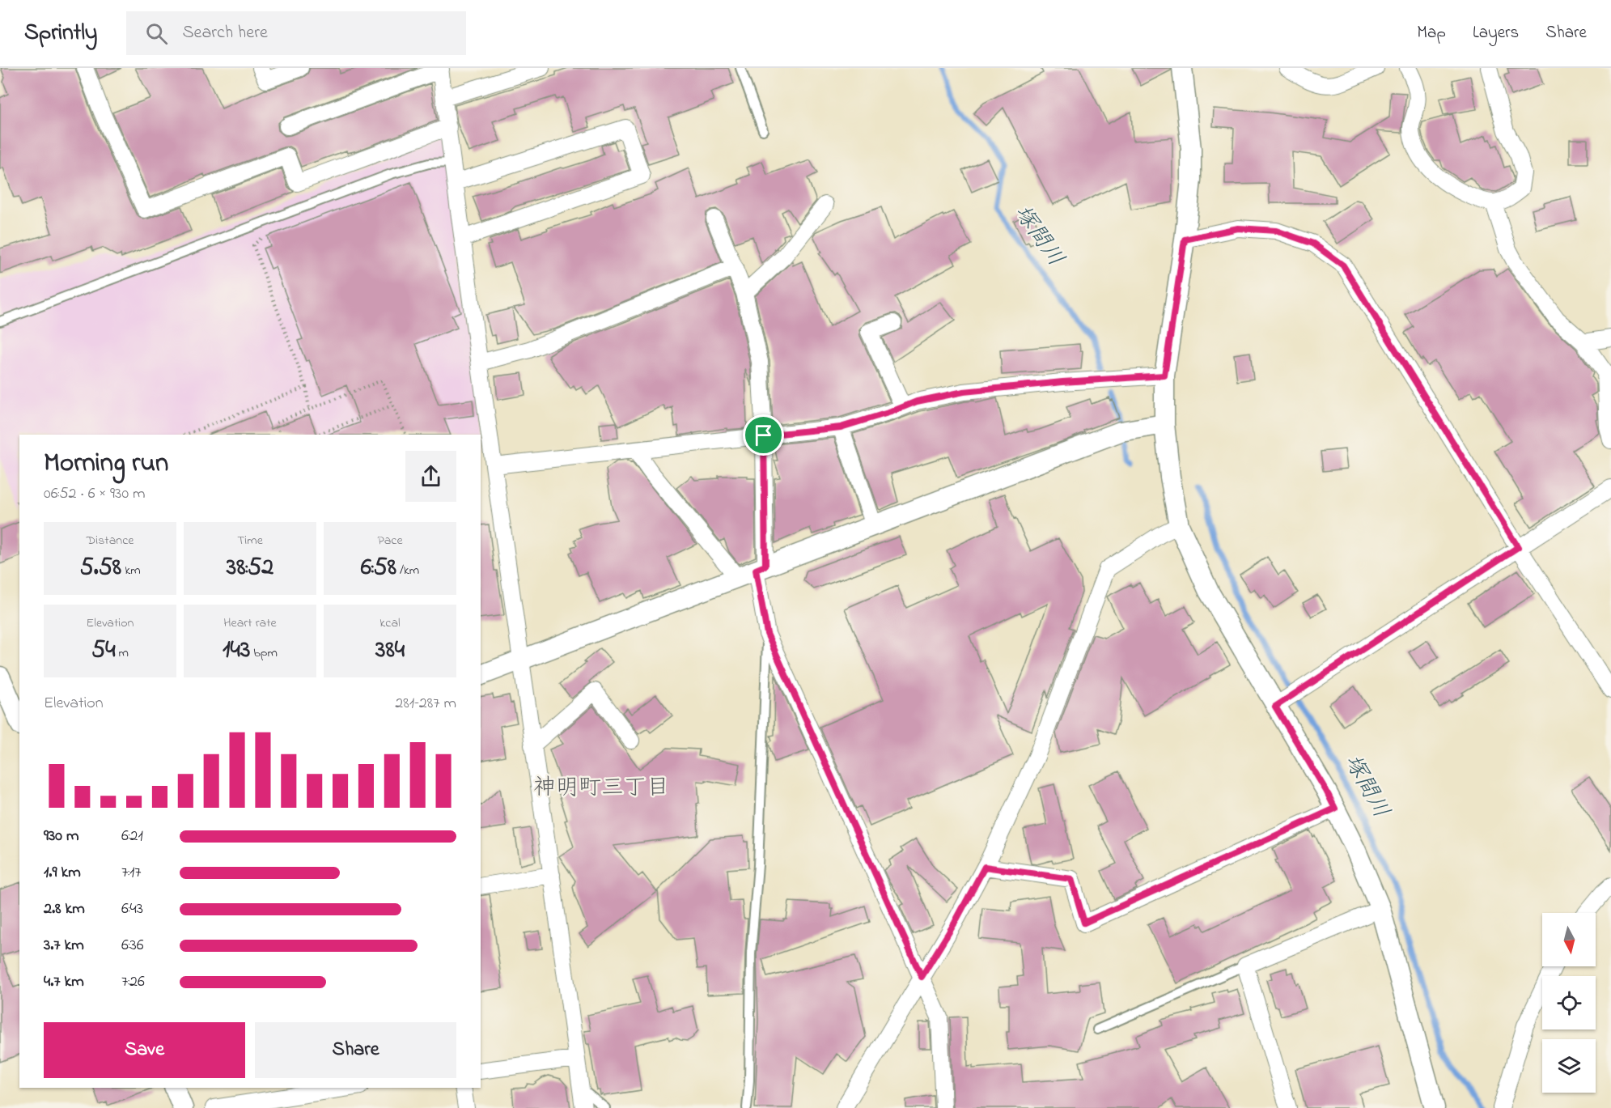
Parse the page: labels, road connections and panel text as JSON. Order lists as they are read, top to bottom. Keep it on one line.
{"districts":["神明町三丁目"],"water":["塚間川"],"north":"bottom","page":{"header":"Sprintly","search":"Search here","nav":["Map","Layers","Share"],"heading":["Morning run","06:52 · 6 × 930 m"],"stats":[["Distance","5.58 km"],["Time","38:52"],["Pace","6:58 /km"],["Elevation","54 m"],["Heart rate","143 bpm"],["kcal","384"]],"chart":["Elevation","281–287 m"],"list":[{"name":"930 m","note":"6:21"},{"name":"1.9 km","note":"7:17"},{"name":"2.8 km","note":"6:43"},{"name":"3.7 km","note":"6:36"},{"name":"4.7 km","note":"7:26"}],"buttons":["Save","Share"]}}
